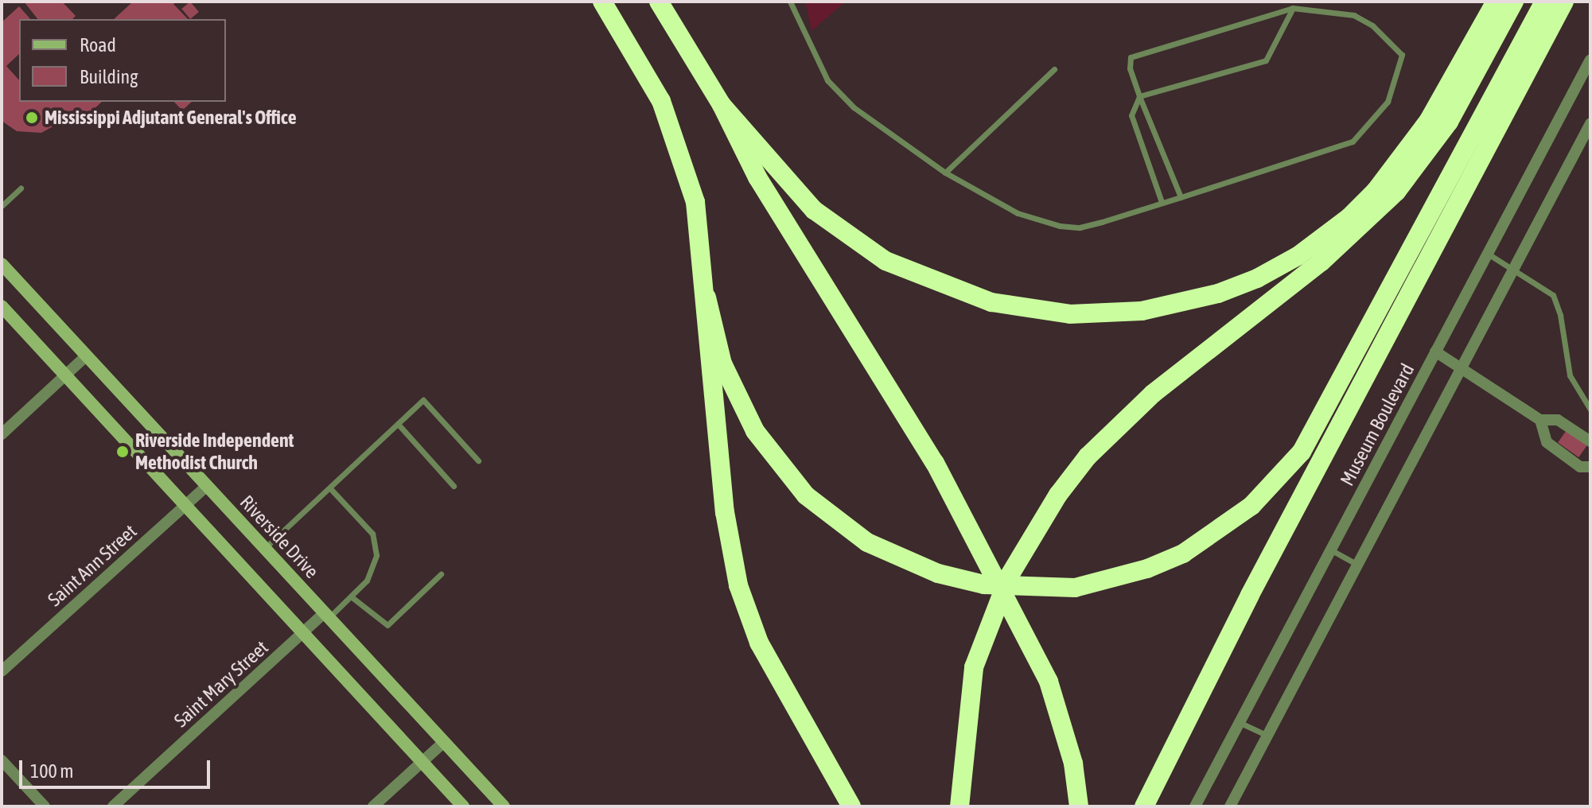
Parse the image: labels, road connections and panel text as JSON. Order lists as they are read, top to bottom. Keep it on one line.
{"streets":{"street":["Museum Boulevard","Riverside Drive","Saint Ann Street","Saint Mary Street"]},"crossings":[["Riverside Drive","Saint Ann Street"],["Riverside Drive","Saint Mary Street"]],"places":["Mississippi Adjutant General's Office","Riverside Independent Methodist Church"],"legend":["Road","Building"],"scale_bar":"100 m"}
